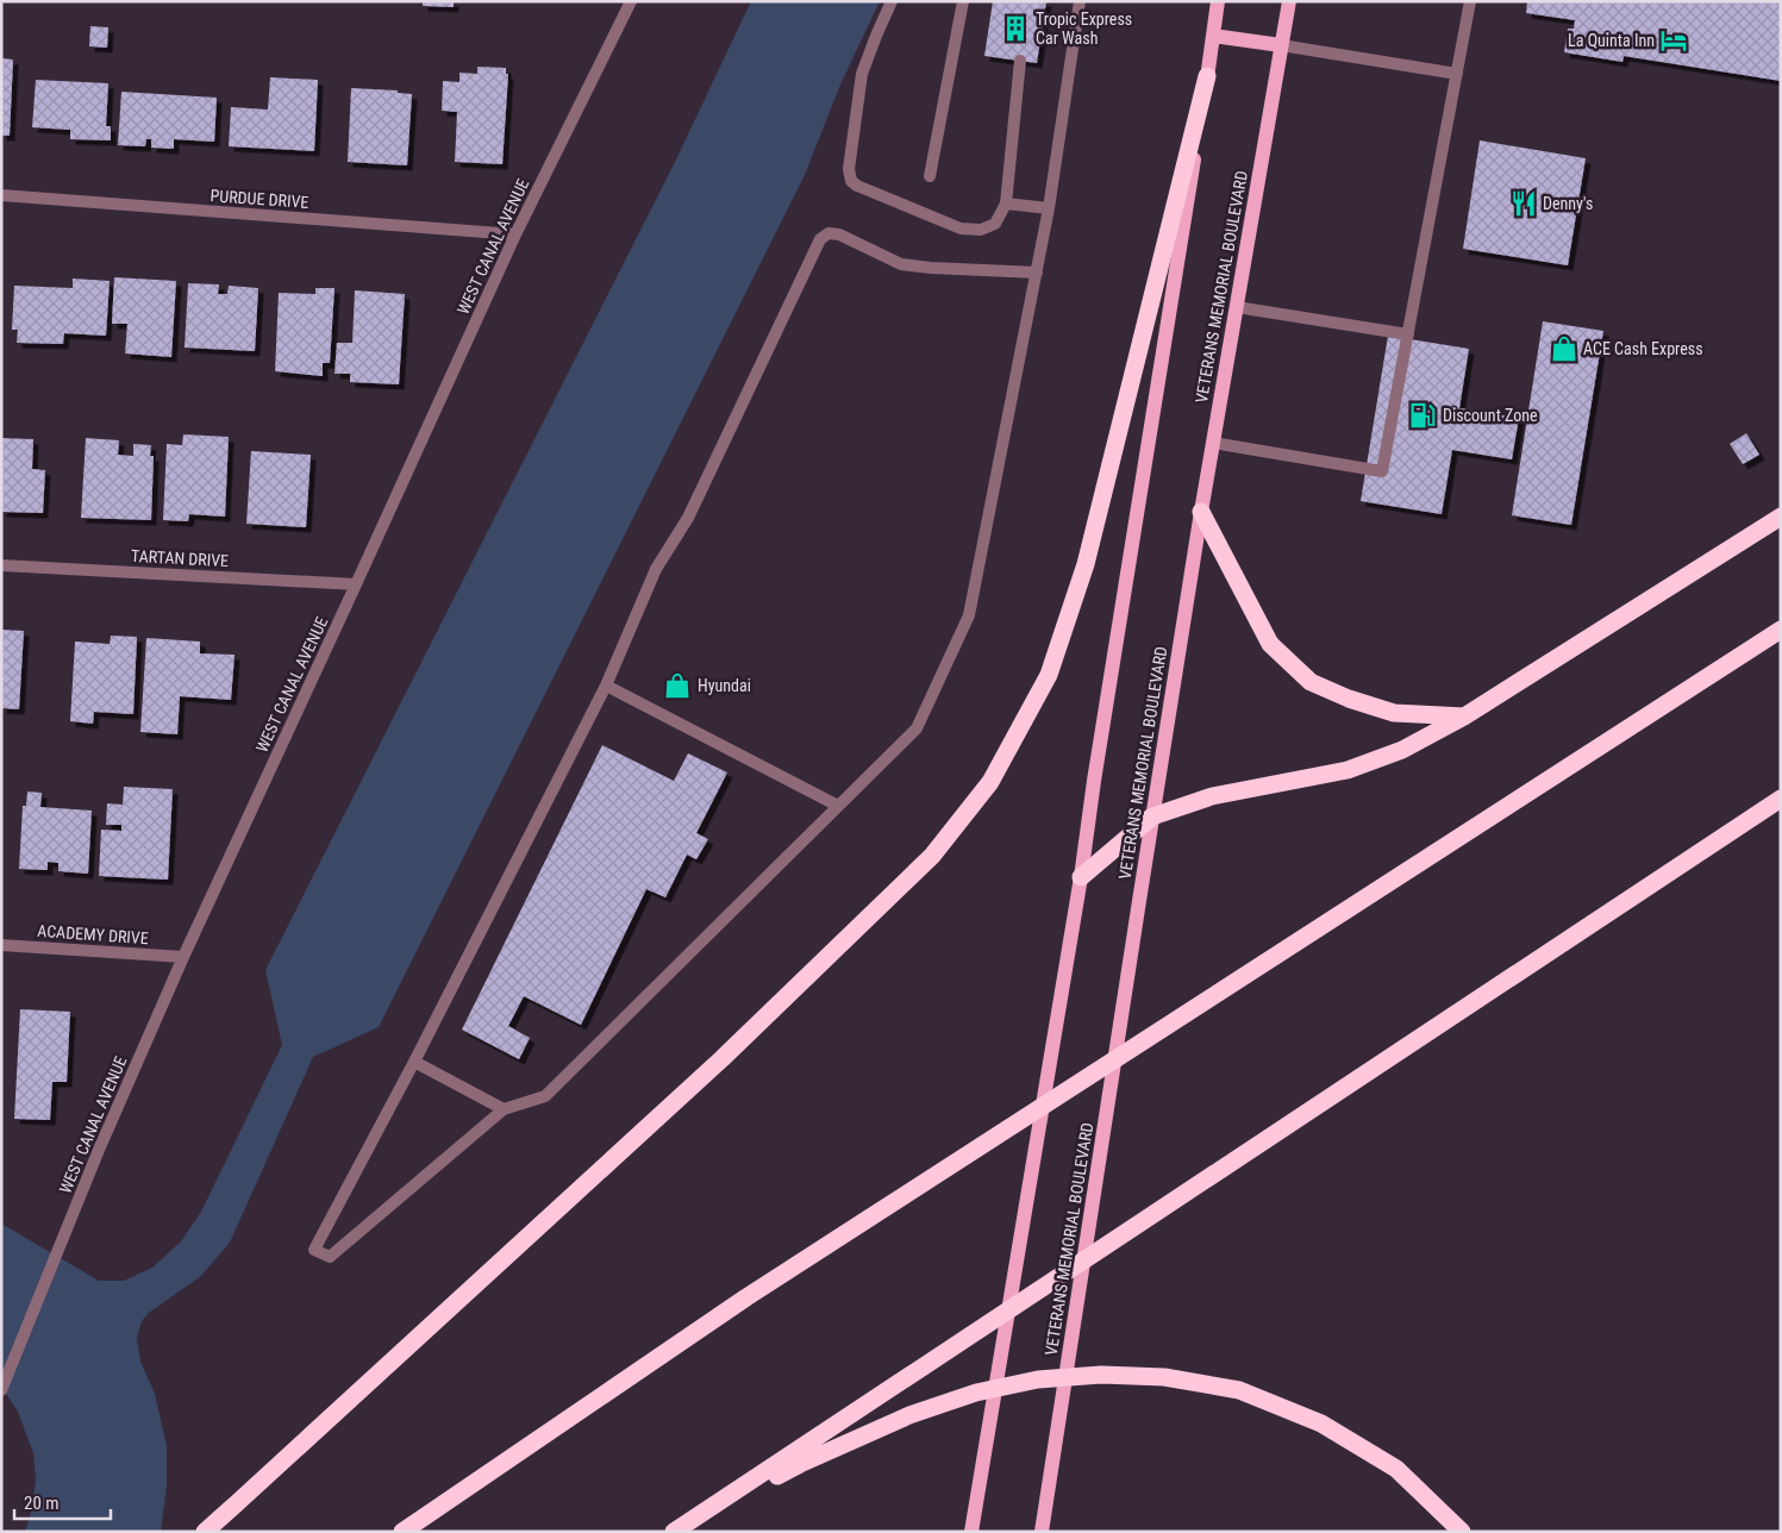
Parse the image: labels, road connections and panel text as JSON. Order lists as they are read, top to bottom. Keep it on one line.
{"streets":{"main road":["VETERANS MEMORIAL BOULEVARD"],"street":["PURDUE DRIVE","WEST CANAL AVENUE","TARTAN DRIVE","ACADEMY DRIVE"]},"crossings":[["PURDUE DRIVE","WEST CANAL AVENUE"],["WEST CANAL AVENUE","TARTAN DRIVE"],["WEST CANAL AVENUE","ACADEMY DRIVE"]],"places":{"building":["Tropic Express Car Wash"],"hotel":["La Quinta Inn"],"restaurant":["Denny's"],"shop":["ACE Cash Express","Hyundai"],"fuel station":["Discount Zone"]},"scale_bar":"20 m"}
